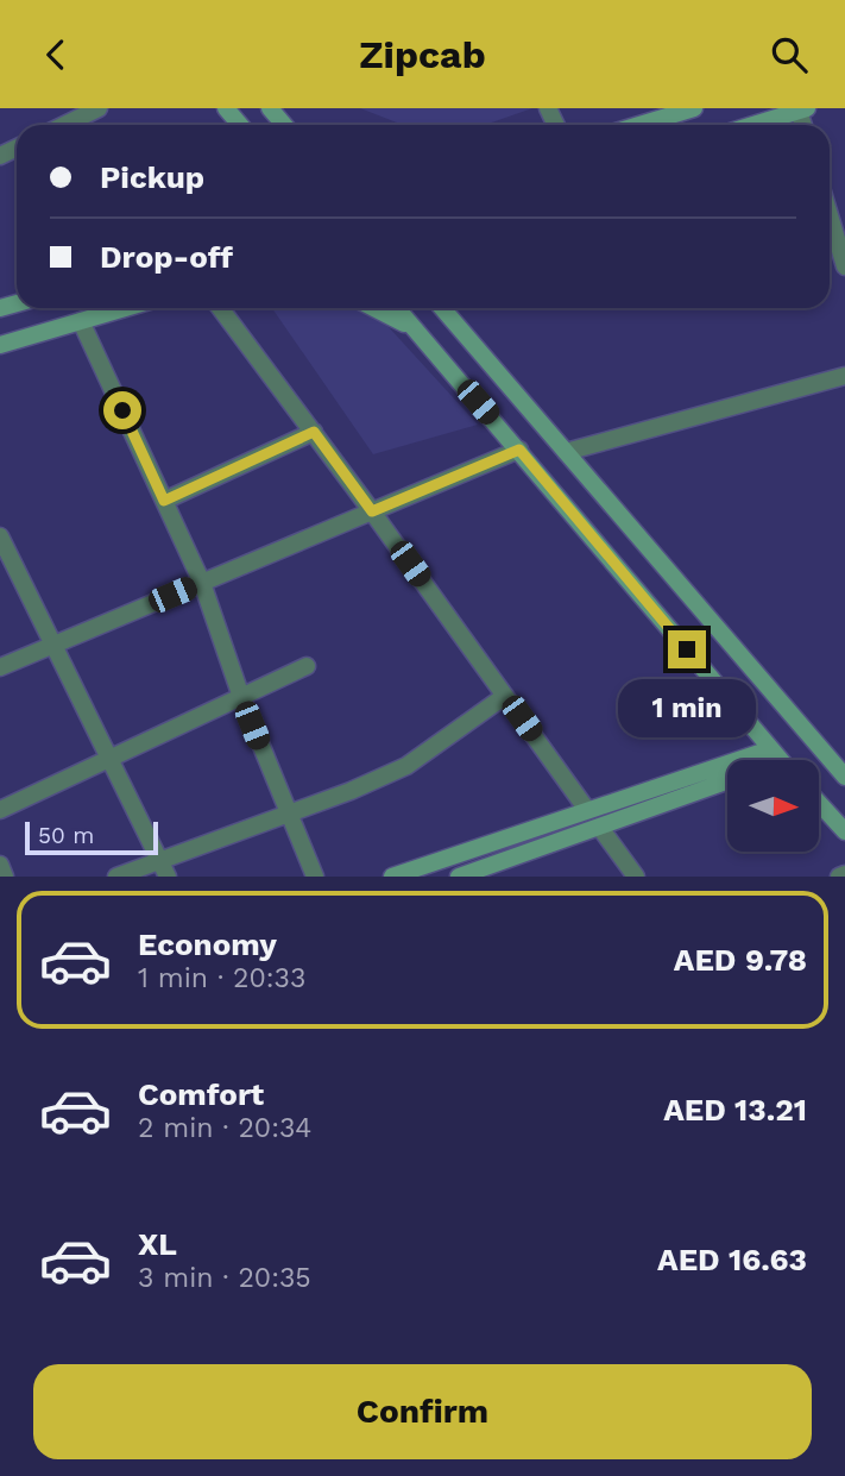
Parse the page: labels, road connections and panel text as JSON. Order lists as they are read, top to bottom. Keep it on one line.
{"scale_bar":"50 m","north":"right","page":{"header":"Zipcab","banner":["Pickup","Drop-off"],"bubble":"1 min","scale":"50 m","list":[{"name":"Economy","note":"1 min · 20:33","value":"AED 9.78"},{"name":"Comfort","note":"2 min · 20:34","value":"AED 13.21"},{"name":"XL","note":"3 min · 20:35","value":"AED 16.63"}],"buttons":"Confirm"}}
